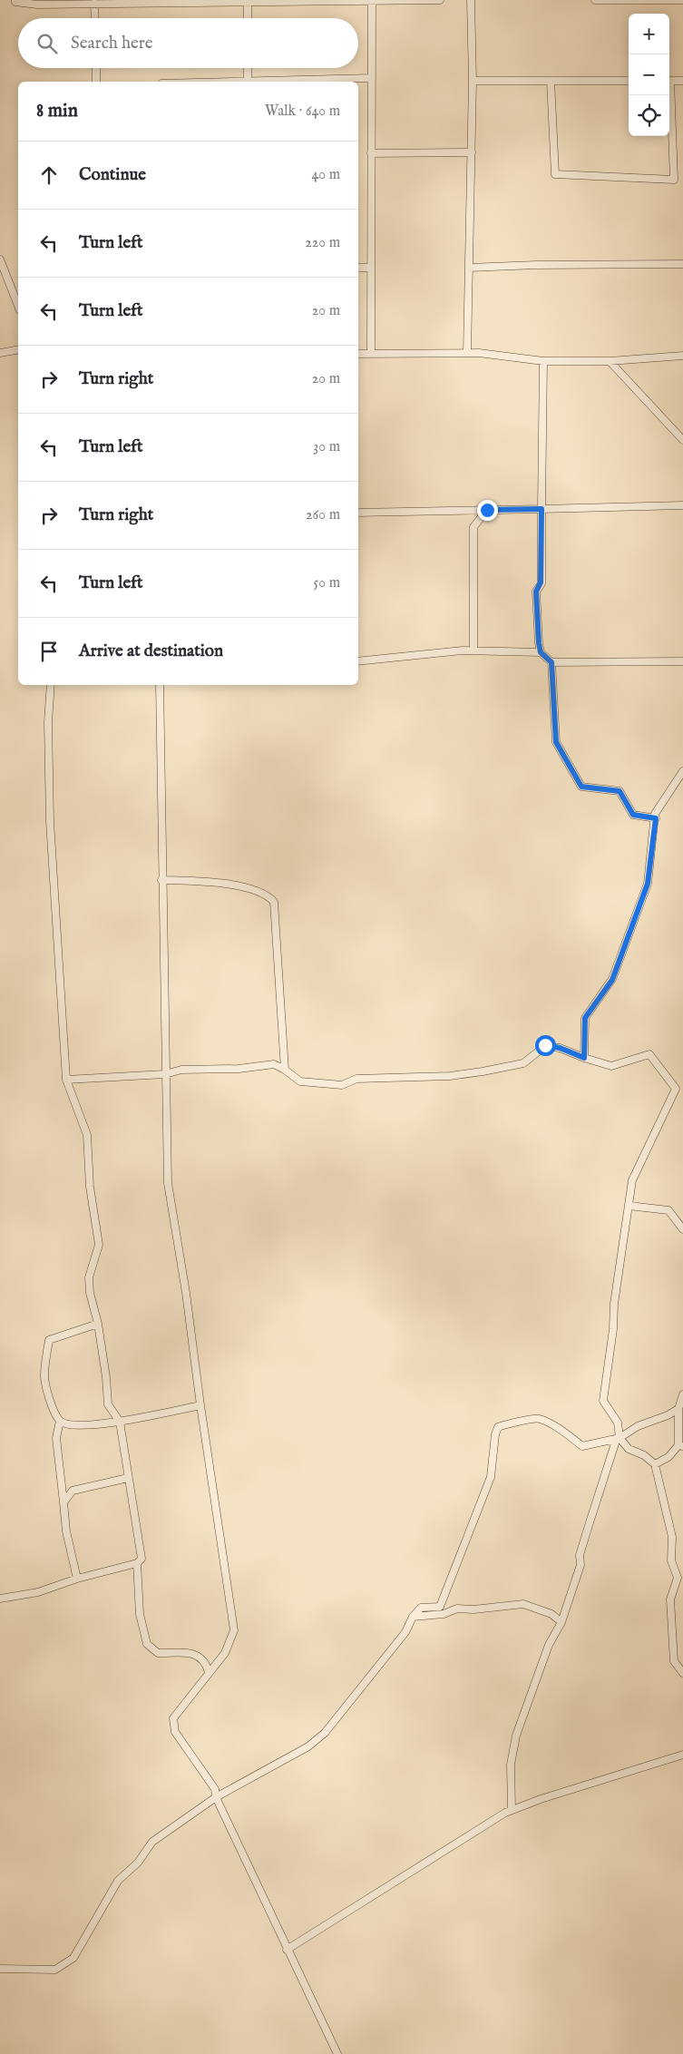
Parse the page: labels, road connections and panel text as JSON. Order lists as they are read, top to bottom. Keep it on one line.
{"page":{"map_buttons":["+","−"],"search":"Search here","heading":["8 min","Walk · 640 m"],"list":[["Continue","40 m"],["Turn left","220 m"],["Turn left","20 m"],["Turn right","20 m"],["Turn left","30 m"],["Turn right","260 m"],["Turn left","50 m"],"Arrive at destination"]}}
